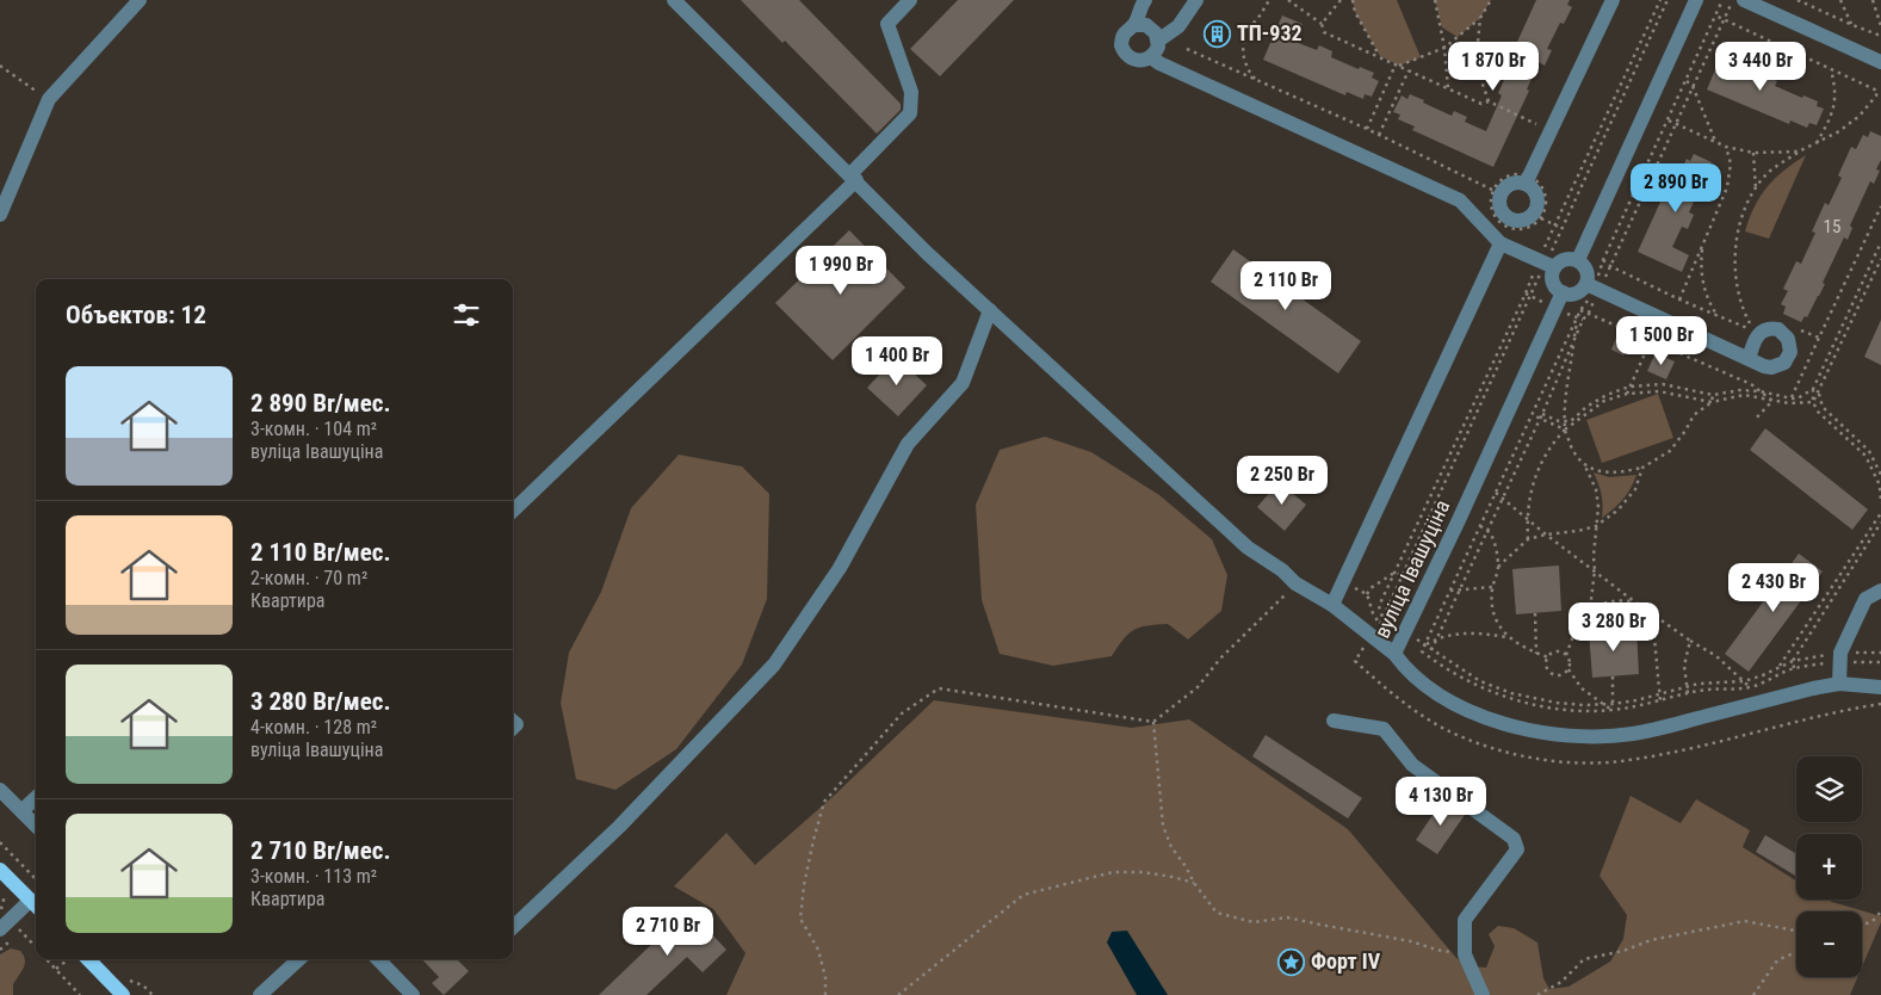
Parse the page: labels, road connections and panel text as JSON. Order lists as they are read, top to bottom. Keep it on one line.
{"streets":{"street":["вуліца Івашуціна"]},"places":{"building":["ТП-932"],"place":["Форт IV"]},"house_numbers":["15"],"page":{"price":["1 870 Br","3 440 Br","2 890 Br","1 990 Br","2 110 Br","1 500 Br","1 400 Br","2 250 Br","2 430 Br","3 280 Br","4 130 Br","2 710 Br"],"heading":"Объектов: 12","list":[{"name":"2 890 Br/мес.","note":"3-комн. · 104 m² · вуліца Івашуціна"},{"name":"2 110 Br/мес.","note":"2-комн. · 70 m² · Квартира"},{"name":"3 280 Br/мес.","note":"4-комн. · 128 m² · вуліца Івашуціна"},{"name":"2 710 Br/мес.","note":"3-комн. · 113 m² · Квартира"}],"map_buttons":["+","−"]}}
